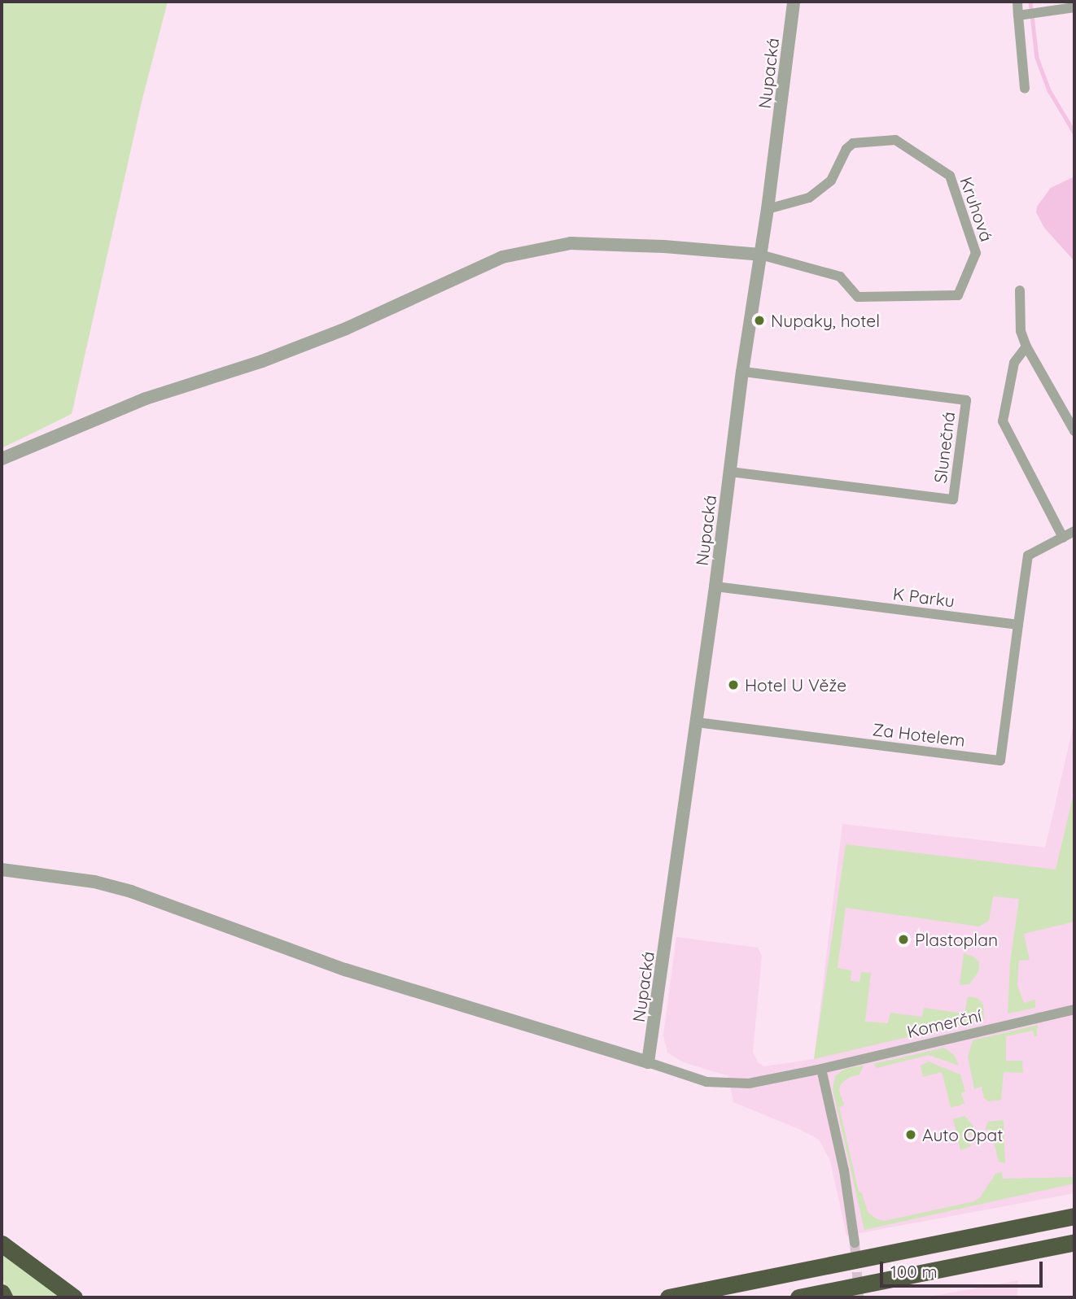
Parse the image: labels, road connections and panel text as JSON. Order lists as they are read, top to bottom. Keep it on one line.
{"streets":{"street":["Nupacká","Kruhová","Slunečná","K Parku","Za Hotelem","Komerční"]},"crossings":[["Nupacká","Kruhová"],["Nupacká","Slunečná"],["Nupacká","K Parku"],["Nupacká","Za Hotelem"],["Nupacká","Komerční"],["K Parku","Za Hotelem"]],"places":["Nupaky, hotel","Hotel U Věže","Plastoplan","Auto Opat"],"scale_bar":"100 m"}
